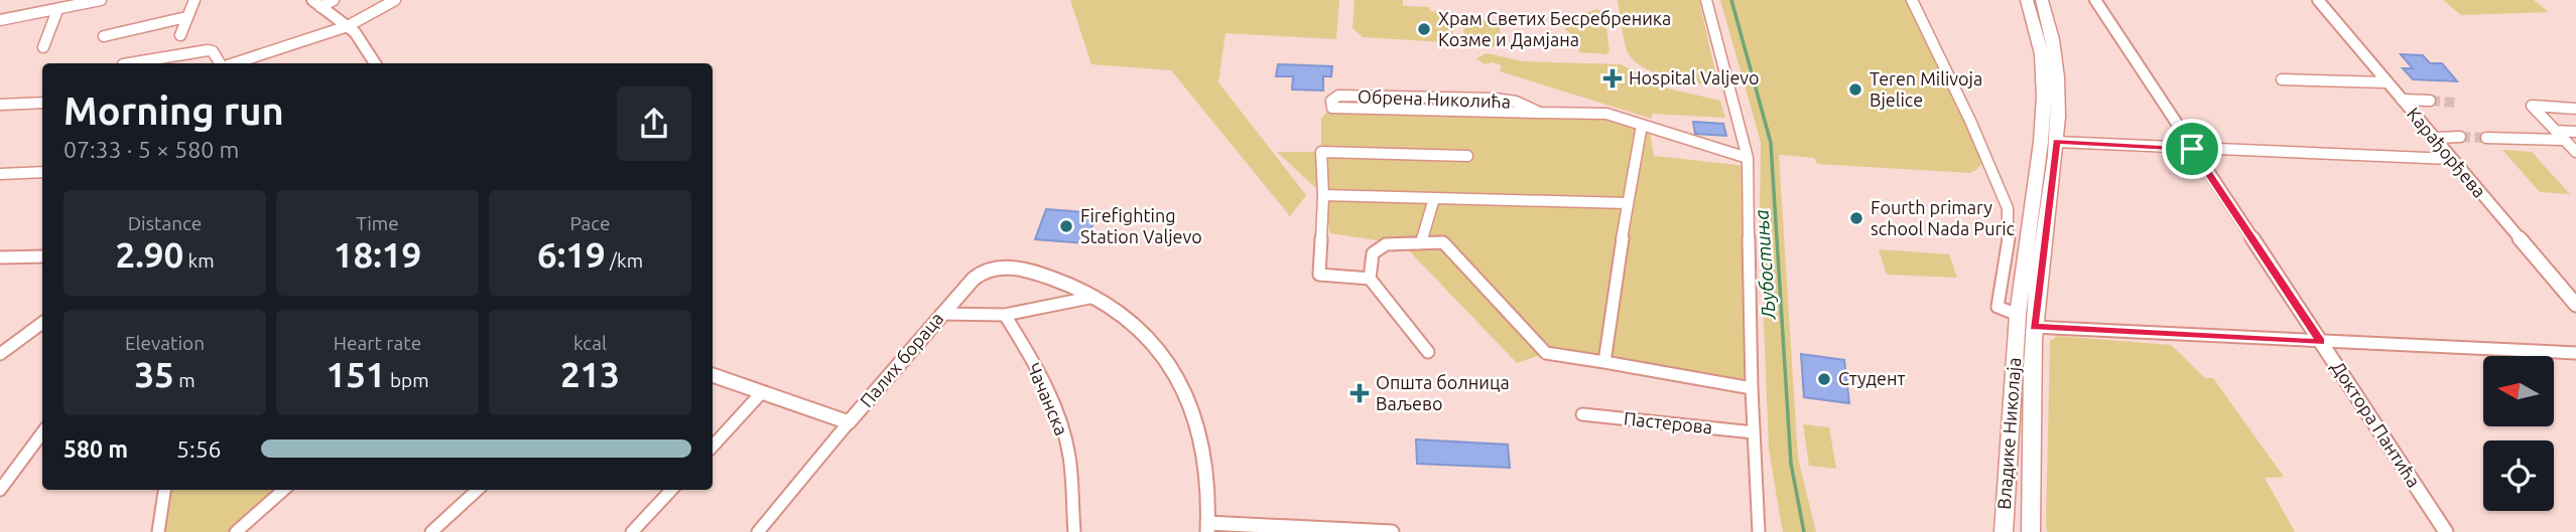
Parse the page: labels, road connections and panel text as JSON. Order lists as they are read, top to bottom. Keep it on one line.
{"streets":{"main road":["Владике Николаја"],"street":["Обрена Николића","Карађорђева","Палих бораца","Чачанска","Пастерова","Доктора Пантића"]},"water":["Љубостиња"],"places":{"other":["Храм Светих Бесребреника Козме и Дамјана","Teren Milivoja Bjelice","Fourth primary school Nada Puric","Firefighting Station Valjevo","Студент"],"health":["Hospital Valjevo","Општа болница Ваљево"]},"north":"left","page":{"heading":["Morning run","07:33 · 5 × 580 m"],"stats":[["Distance","2.90 km"],["Time","18:19"],["Pace","6:19 /km"],["Elevation","35 m"],["Heart rate","151 bpm"],["kcal","213"]],"list":[{"name":"580 m","note":"5:56"}]}}
